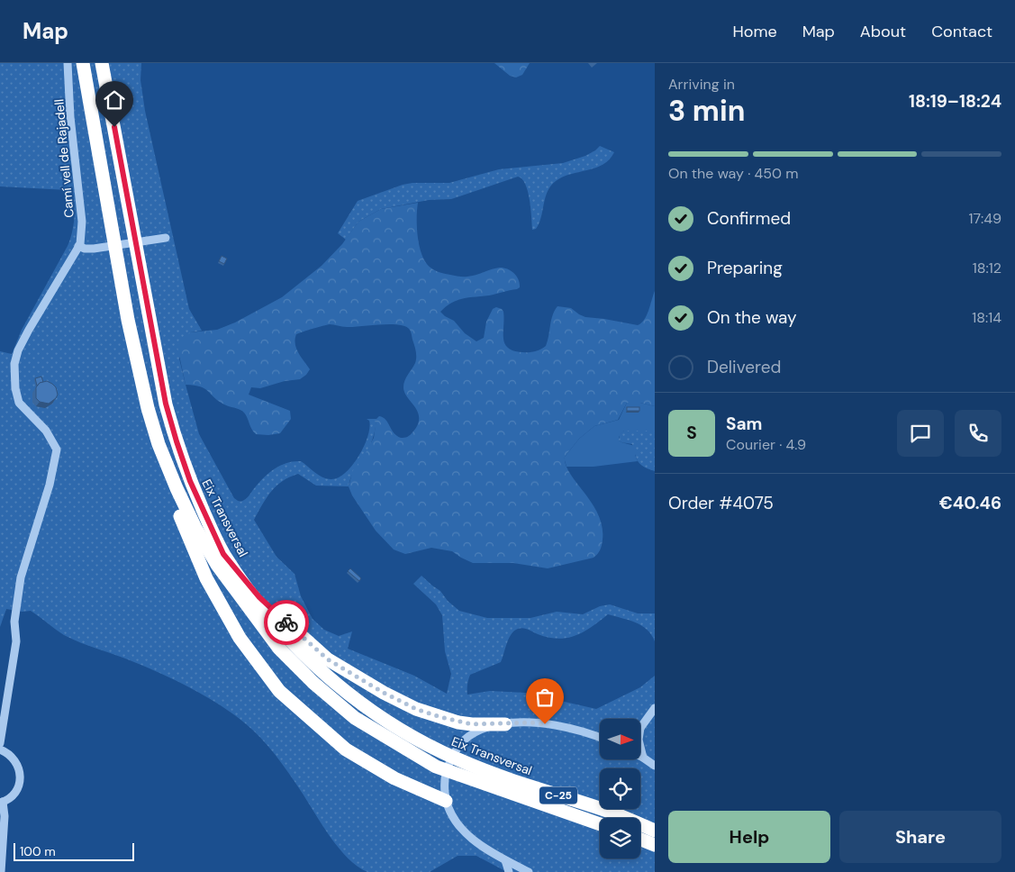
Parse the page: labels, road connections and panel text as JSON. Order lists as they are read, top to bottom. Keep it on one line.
{"streets":{"highway":["Eix Transversal","C-25"],"street":["Camí vell de Rajadell"]},"scale_bar":"100 m","north":"right","page":{"header":"Map","nav":["Home","Map","About","Contact"],"heading":["3 min","Arriving in","18:19–18:24"],"panel":["Sam","Courier · 4.9","Order #4075","€40.46"],"bar":"On the way · 450 m","list":[["Confirmed","17:49"],["Preparing","18:12"],["On the way","18:14"],"Delivered"],"round":"S","buttons":["Help","Share"],"scale":"100 m"}}
